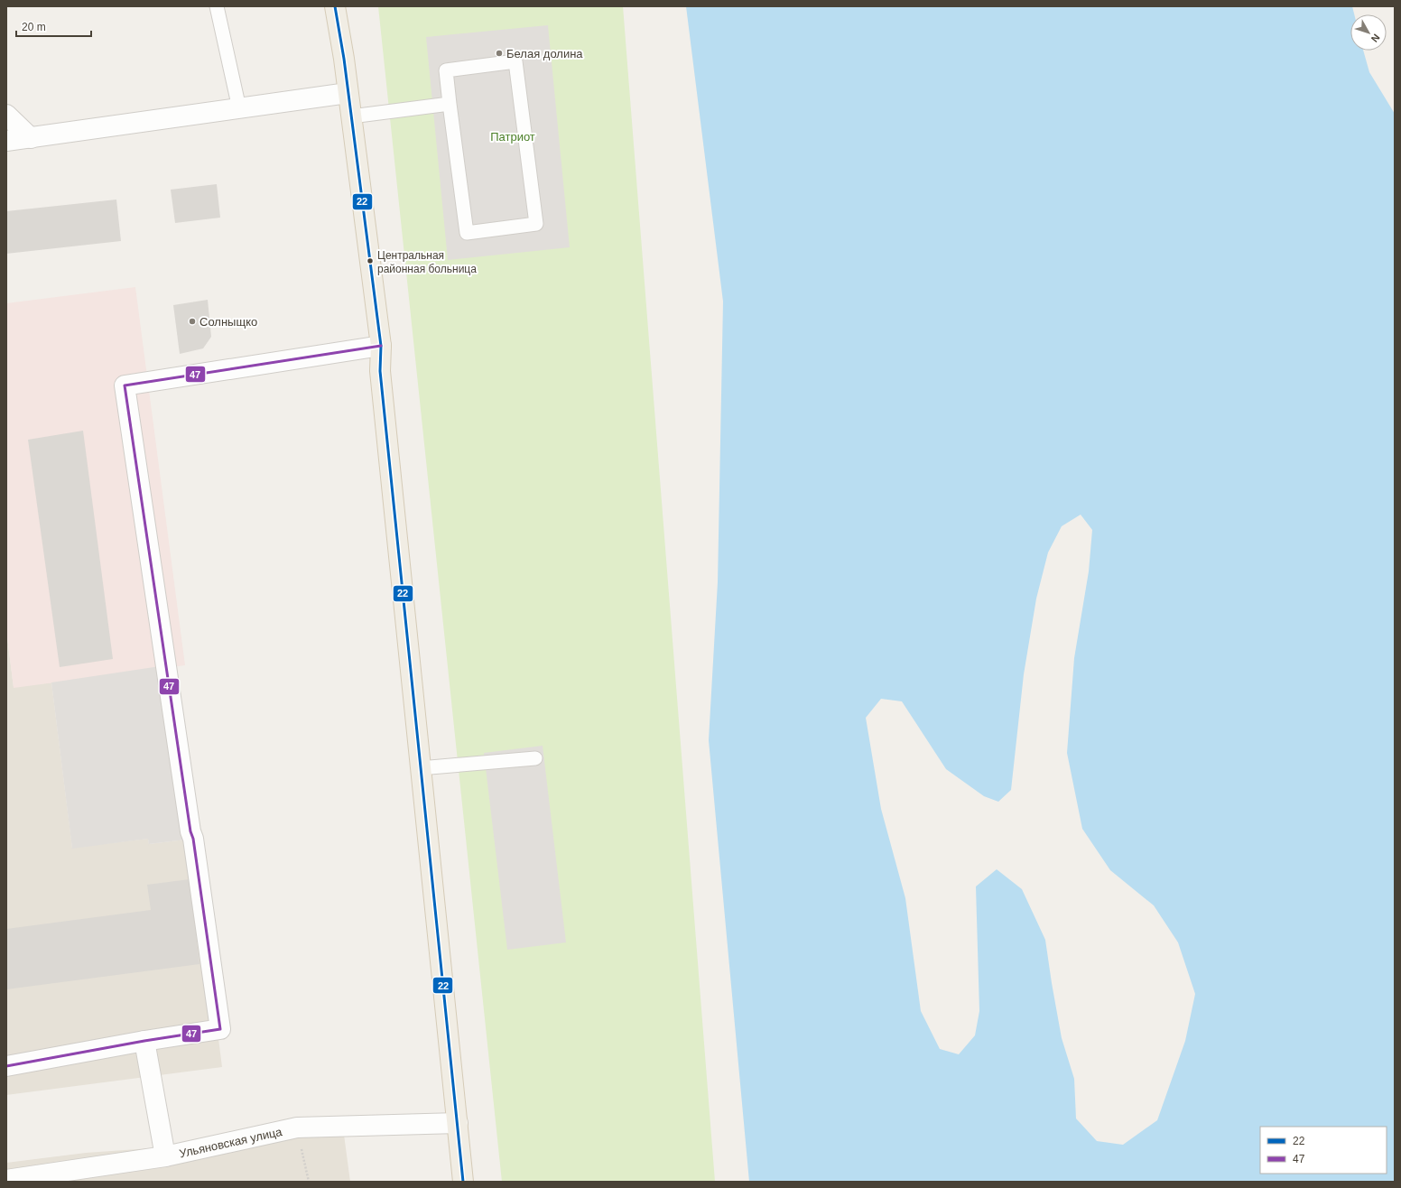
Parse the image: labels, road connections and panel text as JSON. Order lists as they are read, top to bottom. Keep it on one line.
{"streets":{"street":["Ульяновская улица"]},"parks":["Патриот"],"places":["Белая долина","Центральная районная больница","Солныщко"],"lines":["transit line 22","transit line 47"],"legend":["22","47"],"scale_bar":"20 m","north":"bottom right"}
